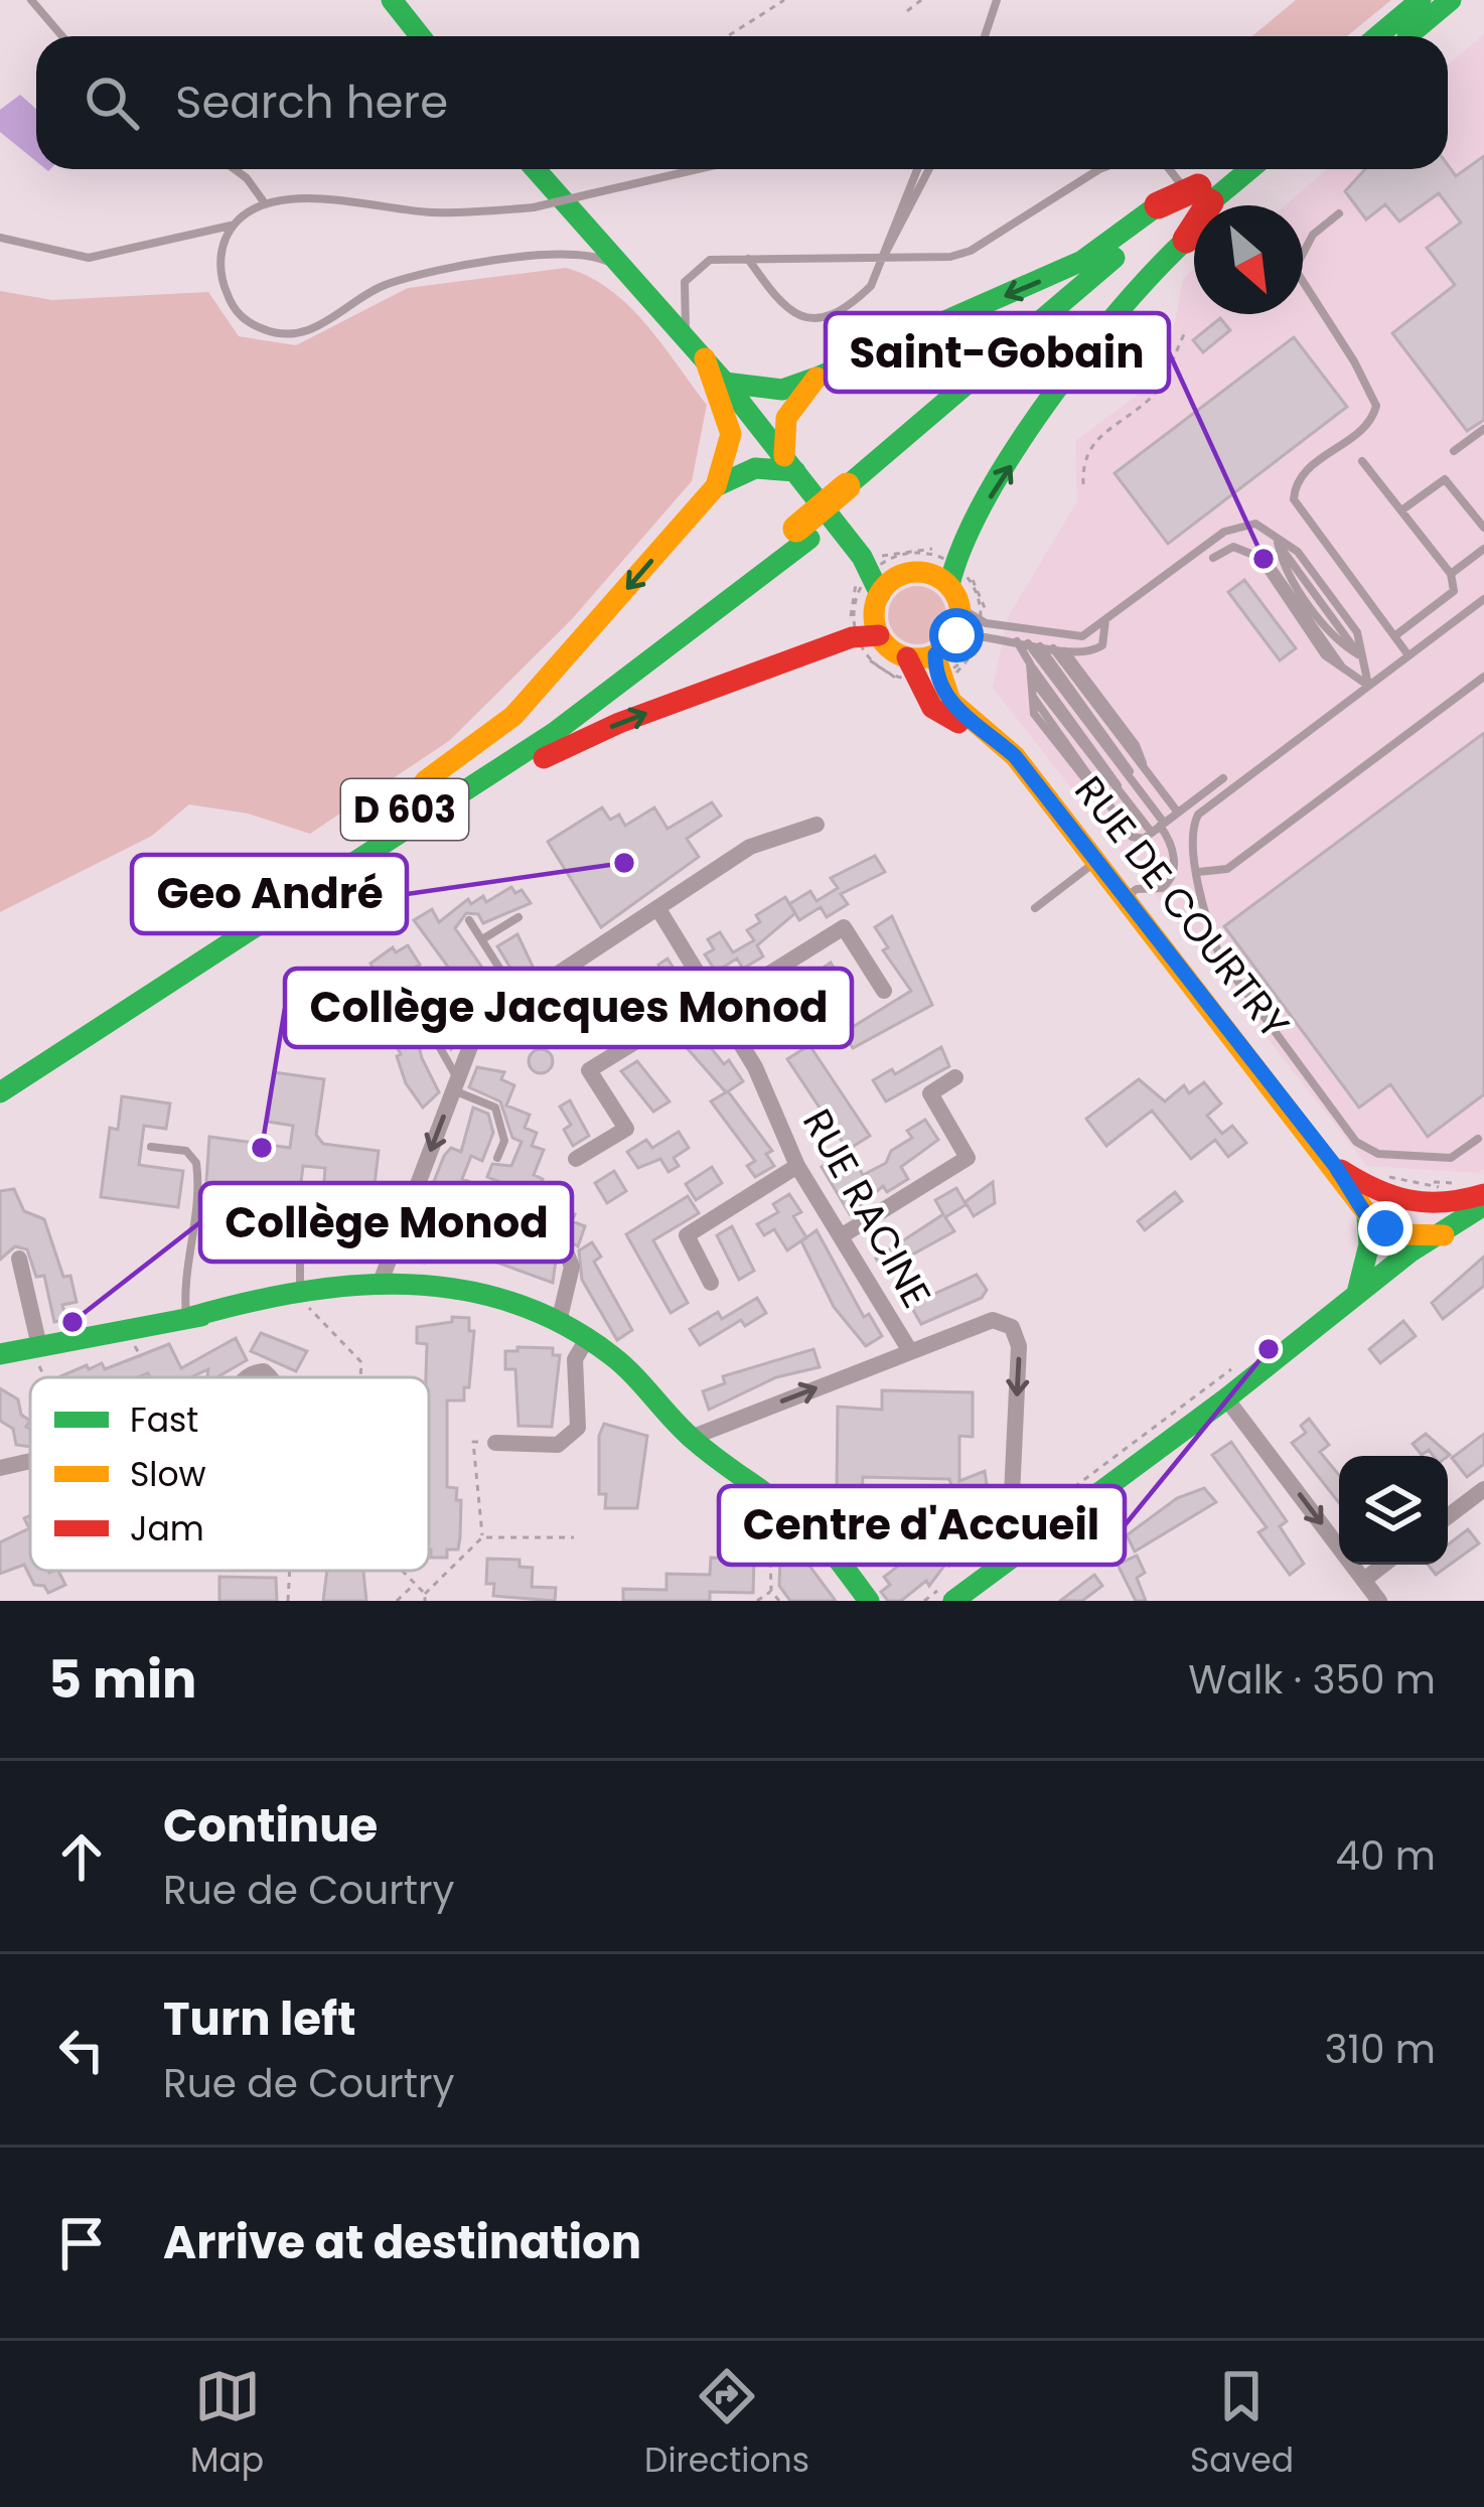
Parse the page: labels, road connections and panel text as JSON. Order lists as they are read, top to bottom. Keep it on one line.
{"streets":{"main road":["D 603","RUE DE COURTRY"],"street":["RUE RACINE"]},"places":["Saint-Gobain","Geo André","Collège Jacques Monod","Collège Monod","Centre d'Accueil"],"legend":["Fast","Slow","Jam"],"north":"bottom right","page":{"search":"Search here","heading":["5 min","Walk · 350 m"],"list":[["Continue","Rue de Courtry","40 m"],["Turn left","Rue de Courtry","310 m"],"Arrive at destination"],"nav":["Map","Directions","Saved"]}}
